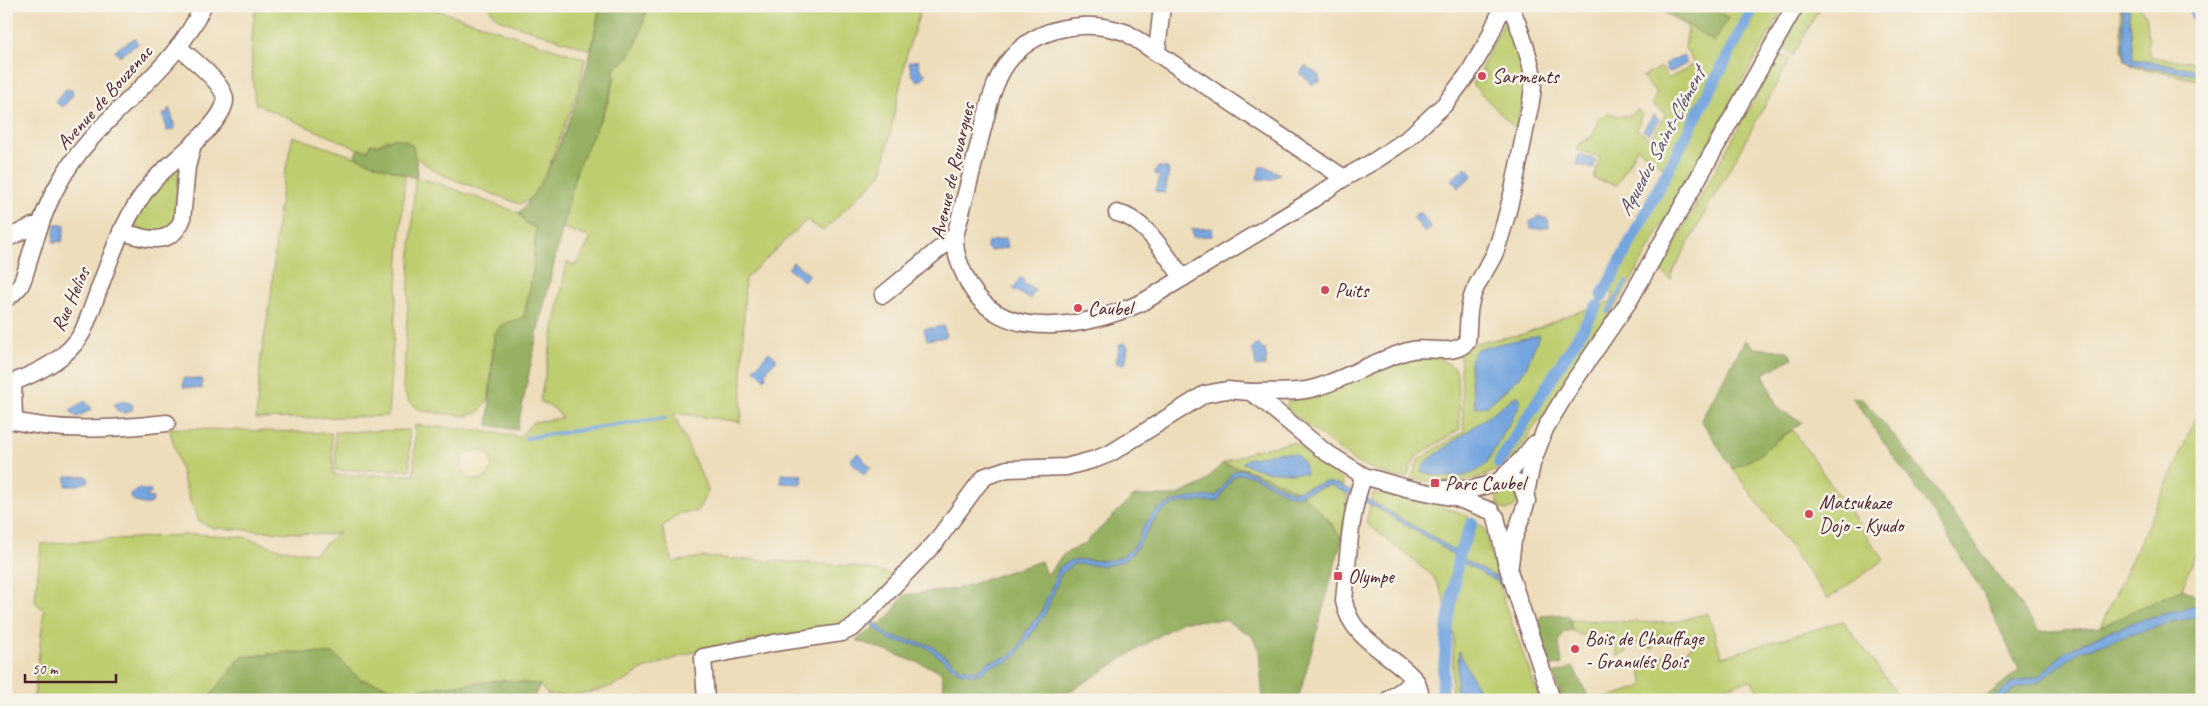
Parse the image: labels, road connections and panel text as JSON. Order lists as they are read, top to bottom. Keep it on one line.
{"streets":{"street":["Avenue de Bouzenac","Avenue de Rouargues","Rue Helios"]},"crossings":[["Avenue de Bouzenac","Rue Helios"]],"water":["Aqueduc Saint-Clément"],"places":{"other":["Sarments","Puits","Caubel","Matsukaze Dojo - Kyudo","Bois de Chauffage - Granulés Bois"],"transit":["Parc Caubel","Olympe"]},"scale_bar":"50 m"}
